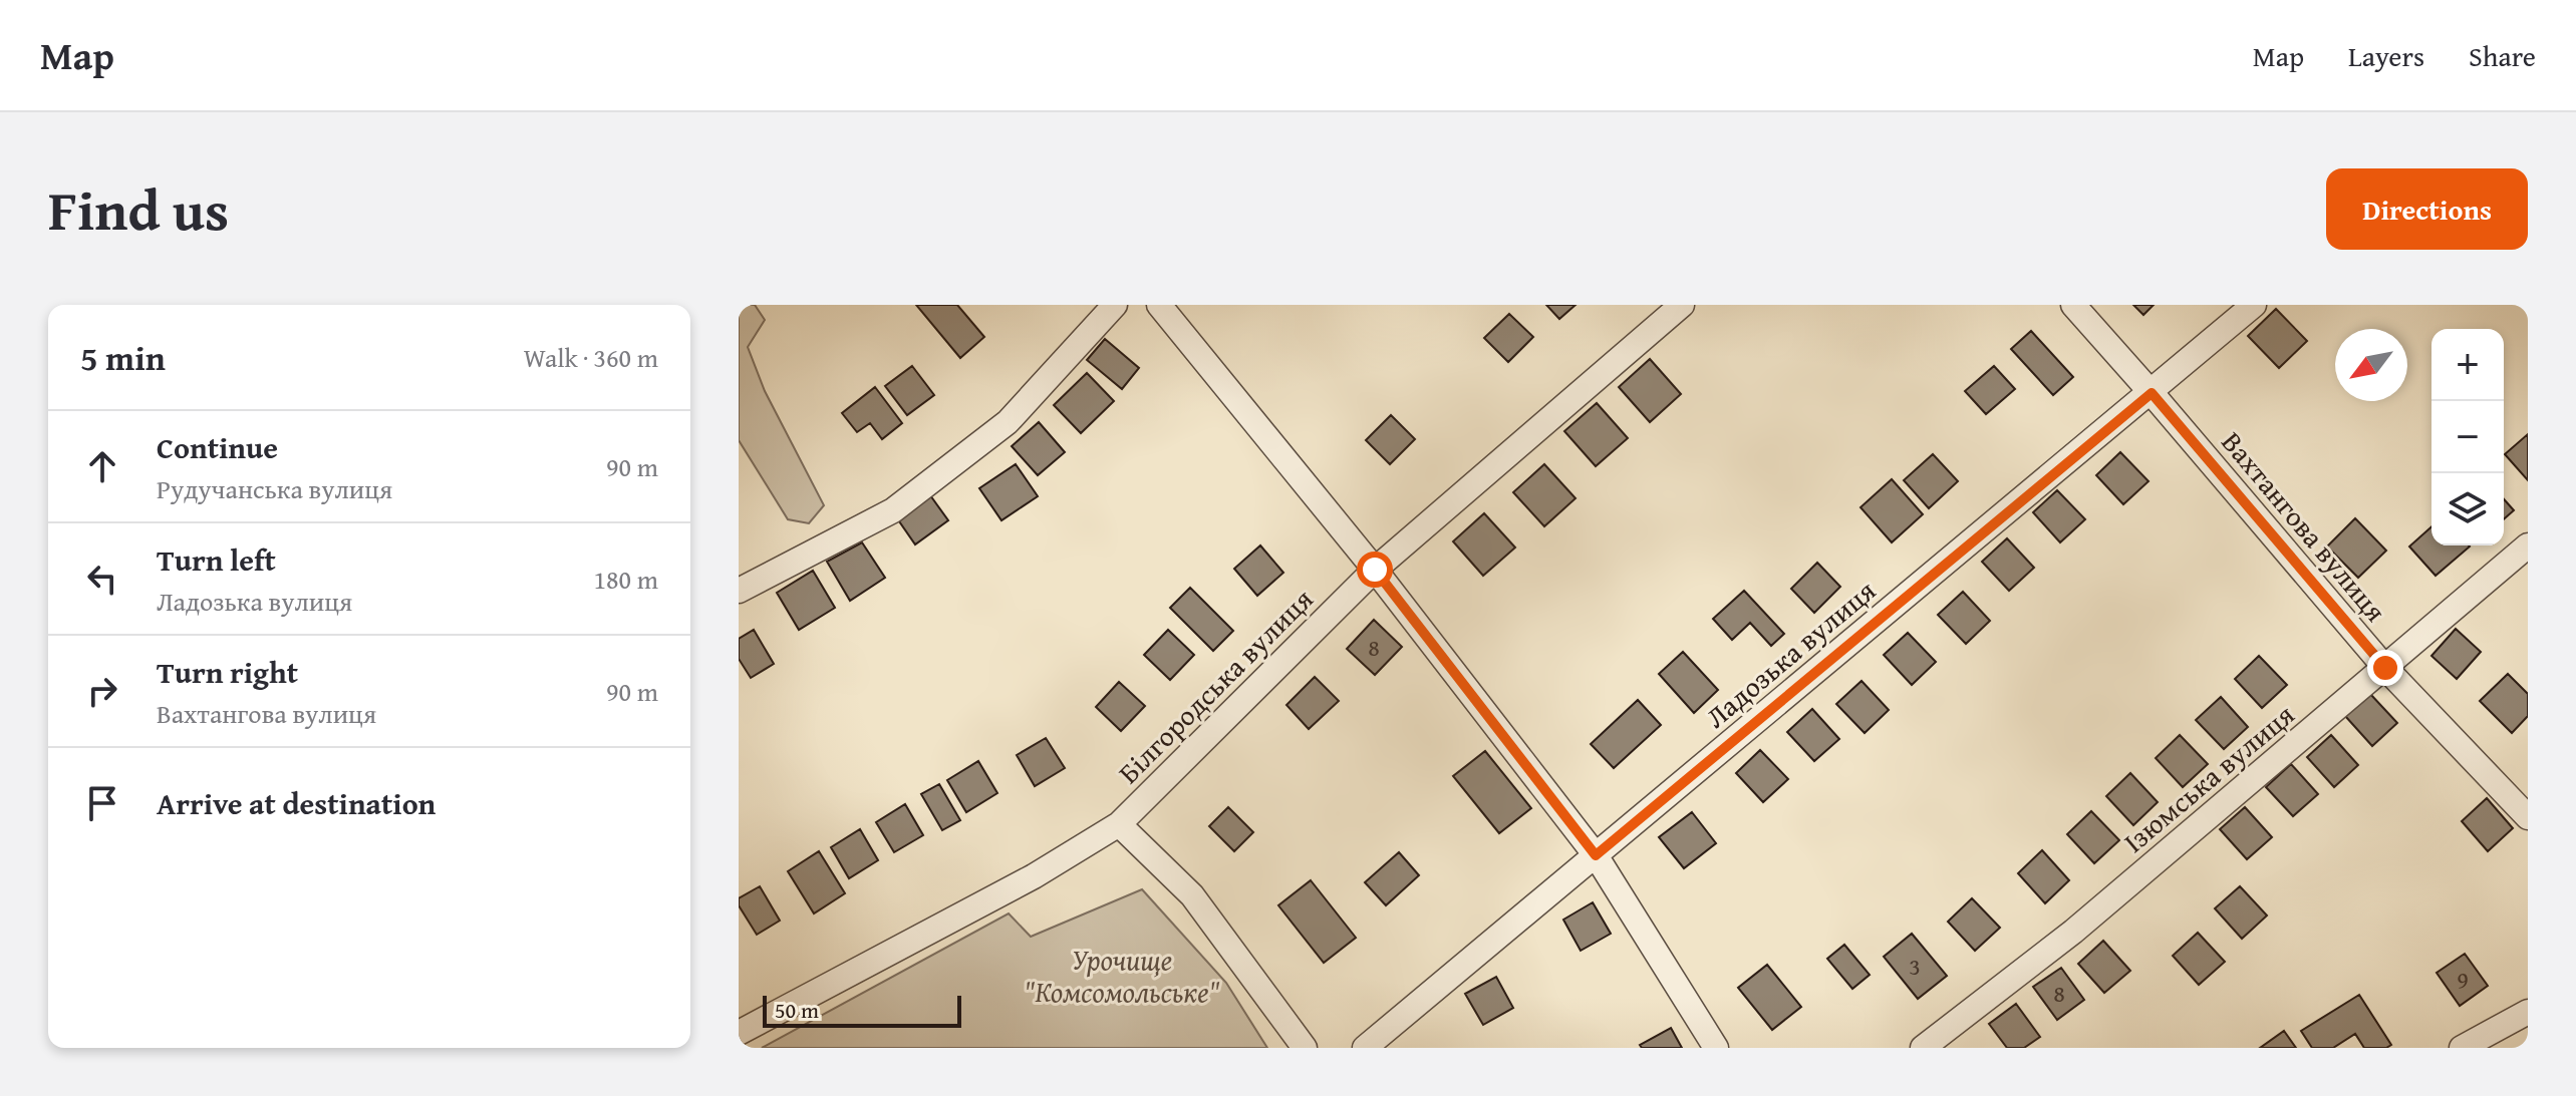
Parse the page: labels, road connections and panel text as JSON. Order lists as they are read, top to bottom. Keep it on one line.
{"streets":{"street":["Вахтангова вулиця","Ладозька вулиця","Білгородська вулиця","Ізюмська вулиця"]},"crossings":[["Вахтангова вулиця","Ладозька вулиця"],["Вахтангова вулиця","Ізюмська вулиця"]],"parks":["Урочище \"Комсомольське\""],"house_numbers":["8","3","9","8"],"scale_bar":"50 m","north":"bottom left","page":{"header":"Map","nav":["Map","Layers","Share"],"title":"Find us","buttons":"Directions","heading":["5 min","Walk · 360 m"],"map_buttons":["+","−"],"list":[["Continue","Рудучанська вулиця","90 m"],["Turn left","Ладозька вулиця","180 m"],["Turn right","Вахтангова вулиця","90 m"],"Arrive at destination"],"scale":"50 m"}}
